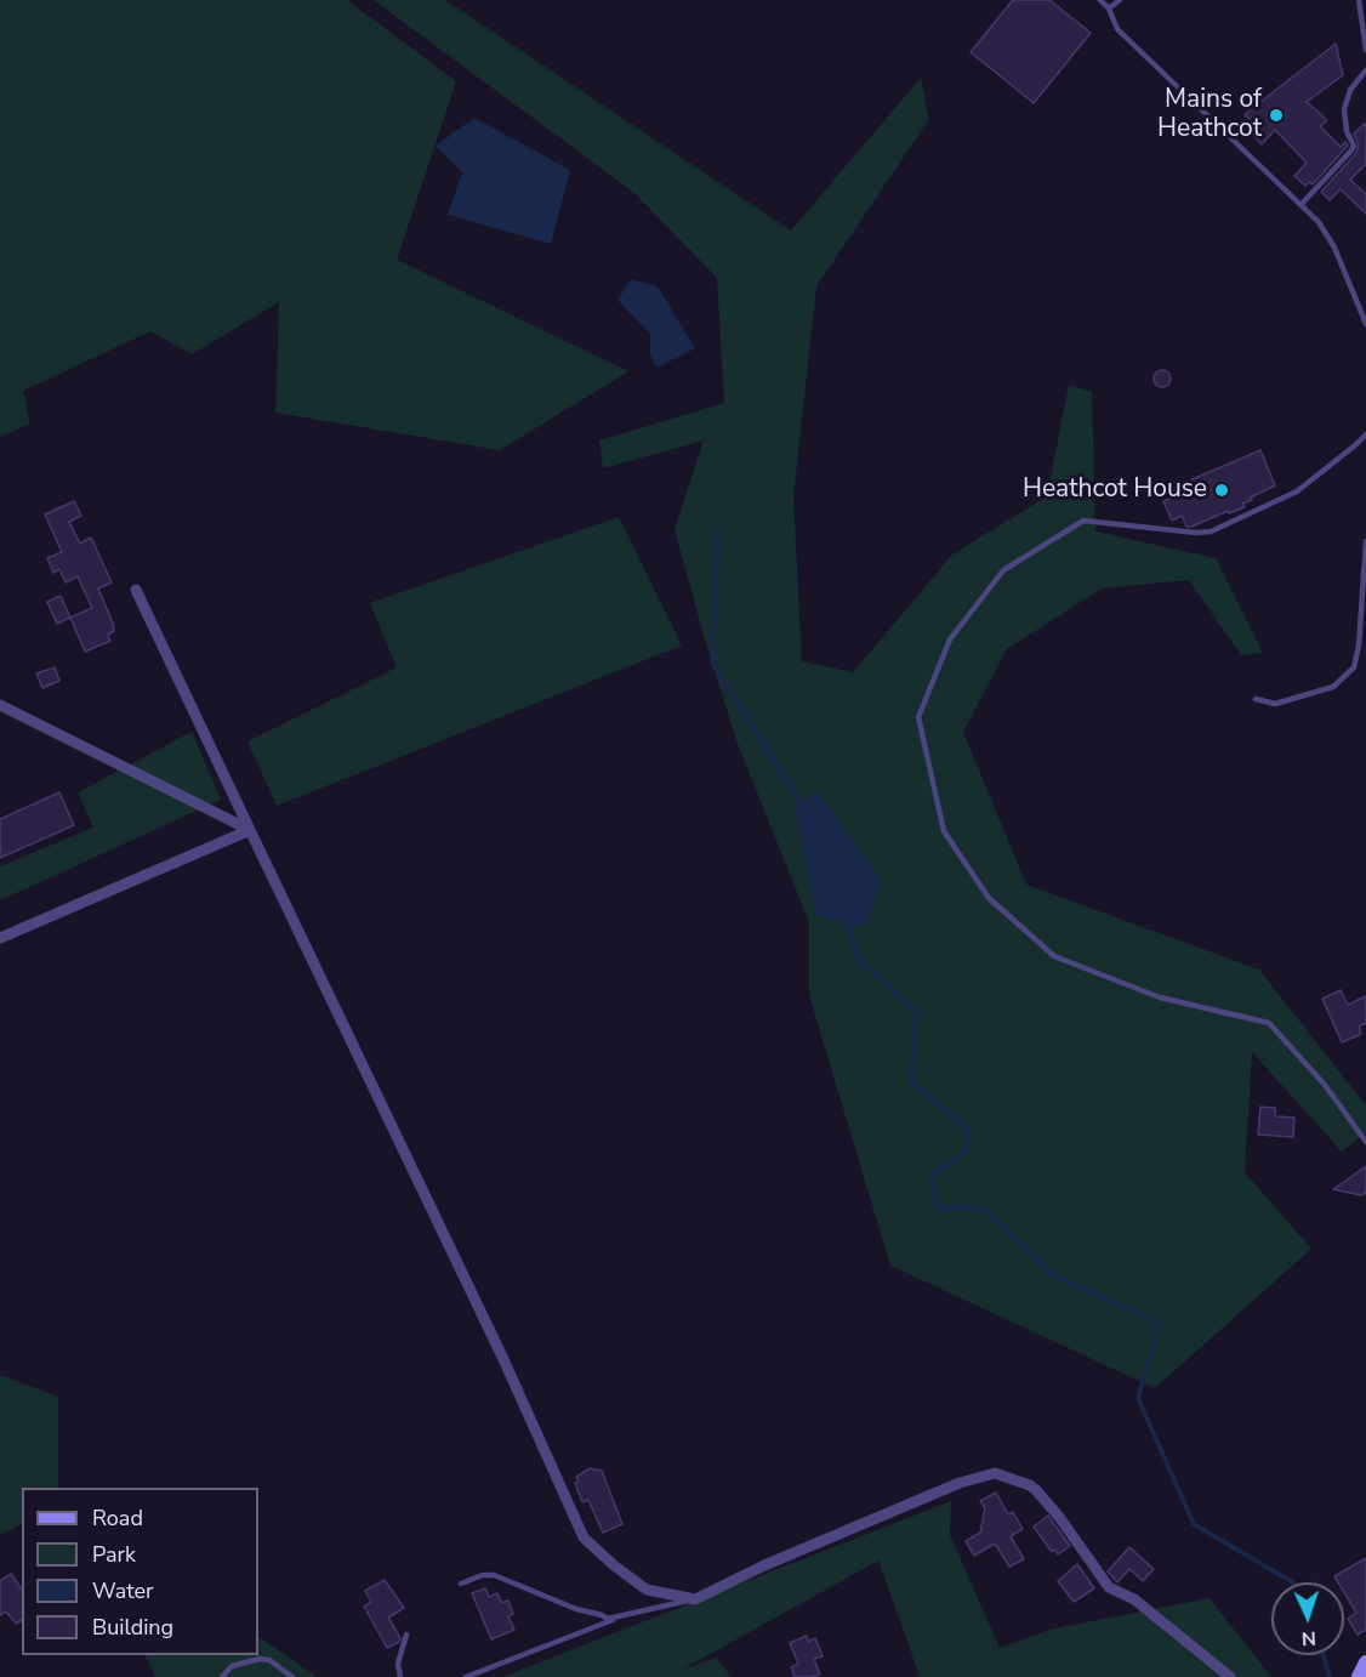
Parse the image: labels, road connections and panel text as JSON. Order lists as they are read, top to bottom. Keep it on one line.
{"places":["Mains of Heathcot","Heathcot House"],"legend":["Road","Park","Water","Building"],"north":"bottom"}
